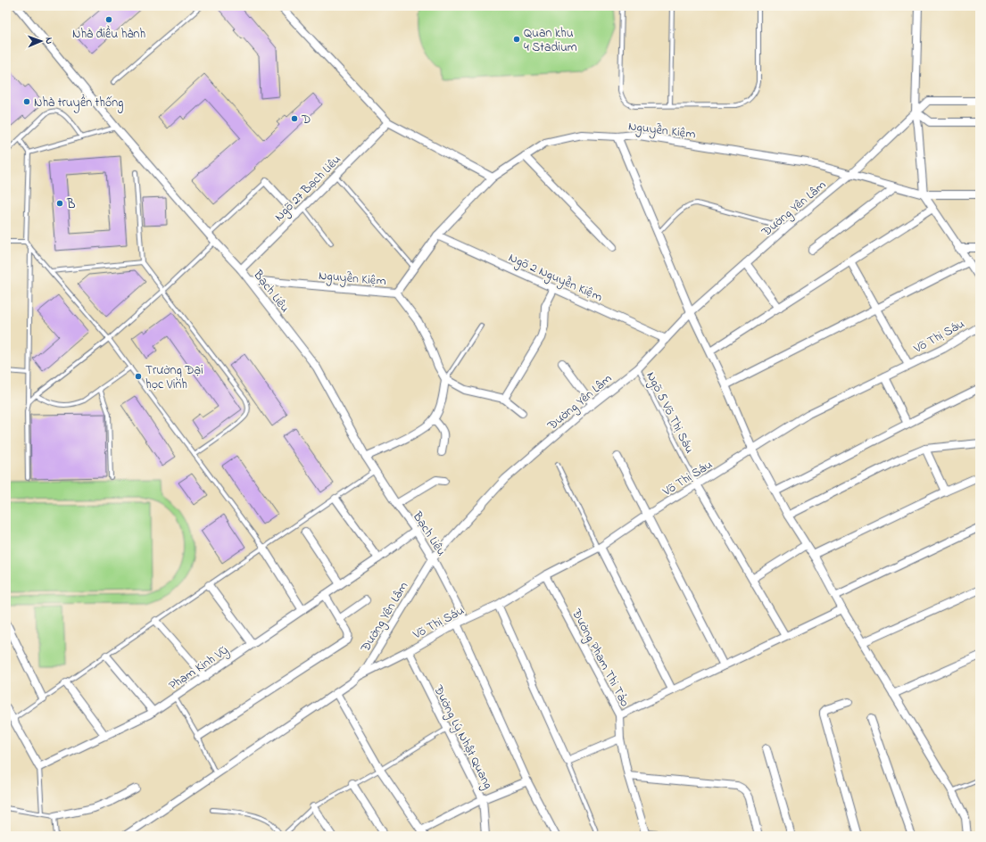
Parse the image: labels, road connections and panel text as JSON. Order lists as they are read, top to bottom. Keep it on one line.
{"streets":{"street":["Nguyễn Kiệm","Ngõ 27 Bạch Liêu","Đường Yên Lâm","Ngõ 2 Nguyễn Kiệm","Bạch Liêu","Võ Thị Sáu","Đường Pham Thi Tảo","Phạm Kinh Vỹ","Đường Lý Nhật Quang"],"lane":["Ngõ 5 Võ Thị Sáu"]},"crossings":[["Nguyễn Kiệm","Đường Yên Lâm"],["Nguyễn Kiệm","Ngõ 2 Nguyễn Kiệm"],["Nguyễn Kiệm","Bạch Liêu"],["Ngõ 27 Bạch Liêu","Bạch Liêu"],["Đường Yên Lâm","Ngõ 2 Nguyễn Kiệm"],["Đường Yên Lâm","Bạch Liêu"],["Đường Yên Lâm","Võ Thị Sáu"],["Đường Yên Lâm","Ngõ 5 Võ Thị Sáu"],["Bạch Liêu","Võ Thị Sáu"],["Bạch Liêu","Phạm Kinh Vỹ"],["Võ Thị Sáu","Ngõ 5 Võ Thị Sáu"],["Võ Thị Sáu","Đường Pham Thi Tảo"],["Võ Thị Sáu","Đường Lý Nhật Quang"]],"places":["Nhà điều hành","Quan khu 4 Stadium","Nhà truyền thống","D","B","Trường Đại học Vinh"],"north":"right"}
